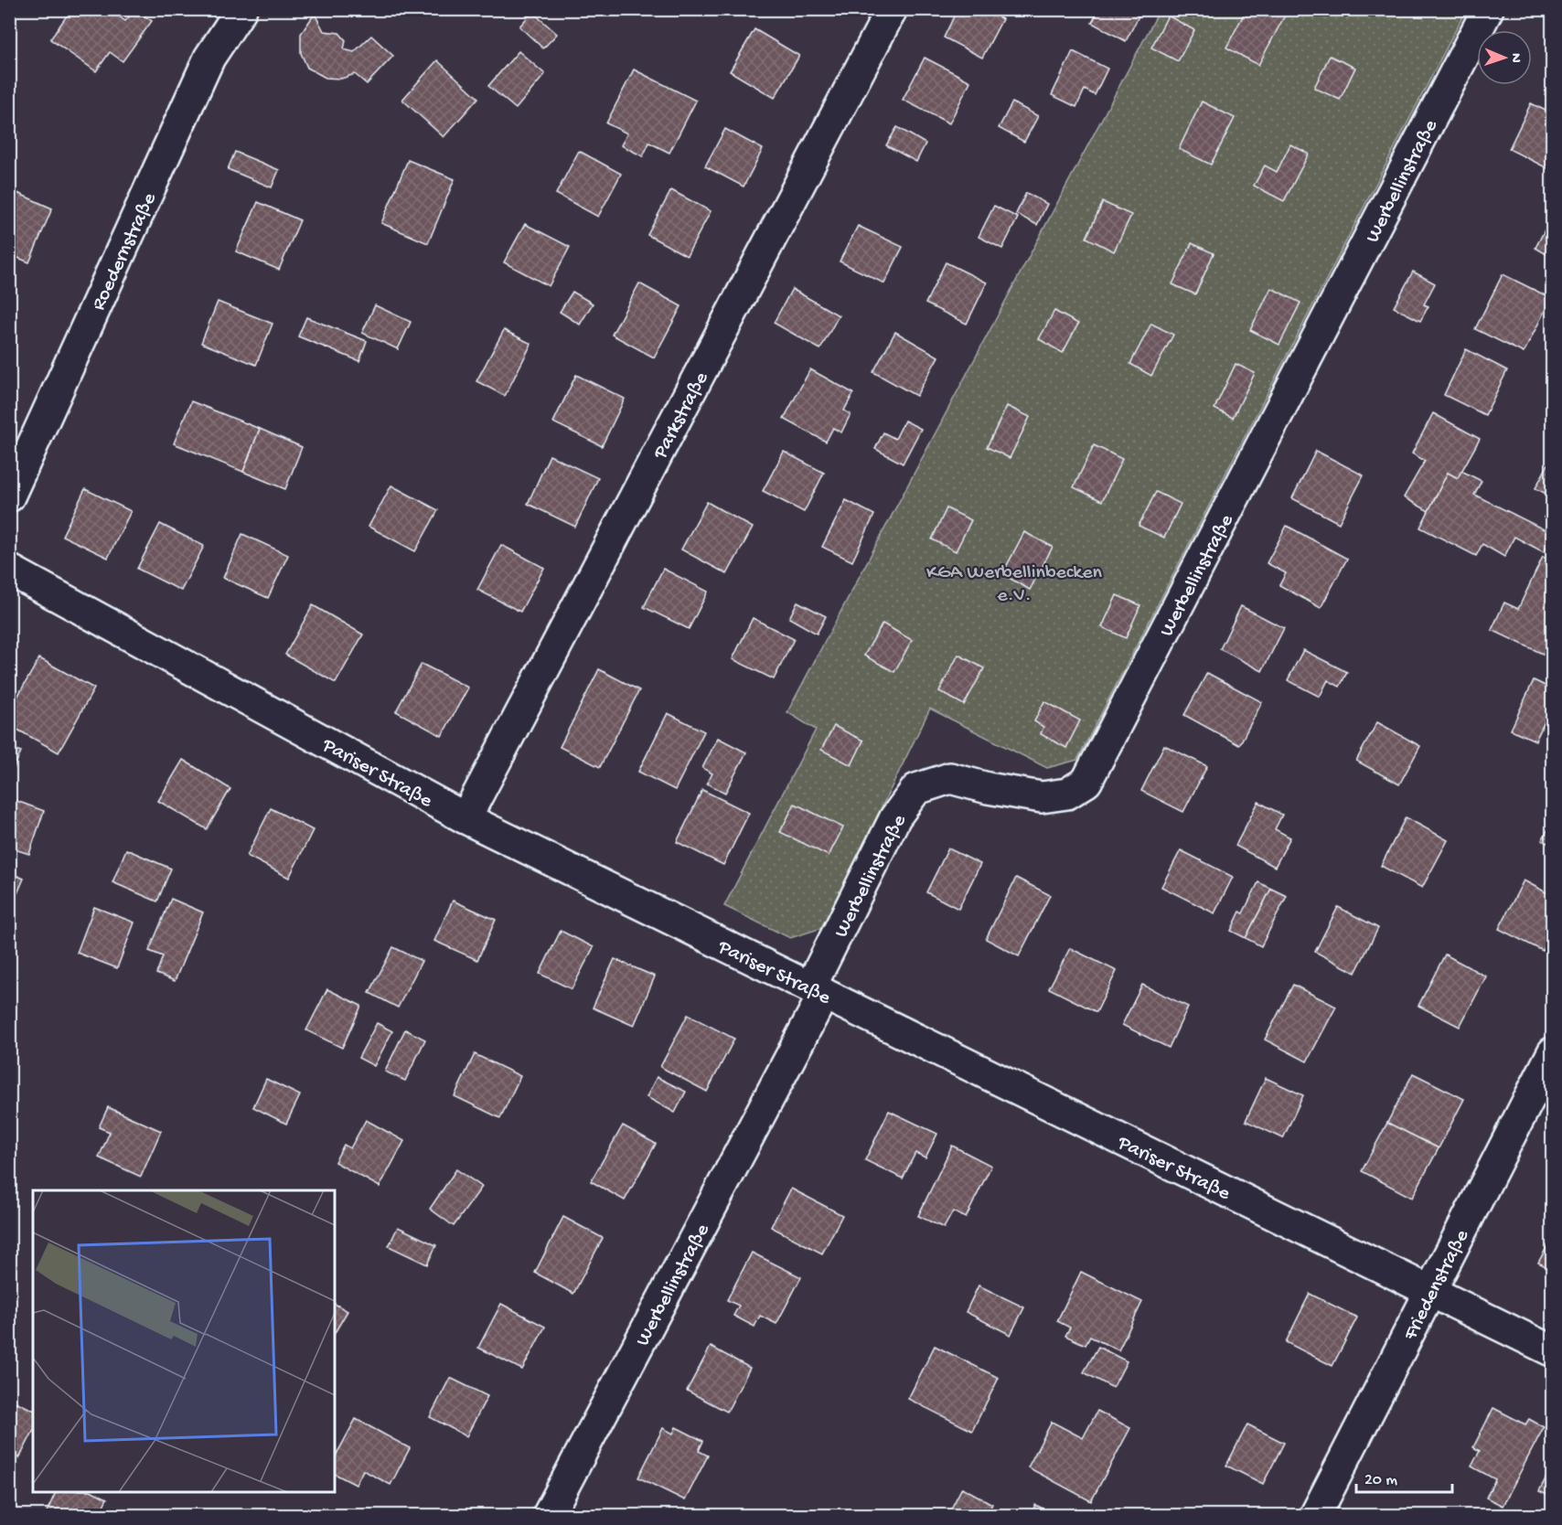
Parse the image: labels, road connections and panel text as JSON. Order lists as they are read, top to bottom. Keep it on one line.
{"streets":{"street":["Werbellinstraße","Roedernstraße","Parkstraße","Pariser Straße","Friedenstraße"]},"crossings":[["Werbellinstraße","Pariser Straße"],["Parkstraße","Pariser Straße"],["Pariser Straße","Friedenstraße"]],"parks":["KGA Werbellinbecken e.V."],"scale_bar":"20 m","north":"right"}
